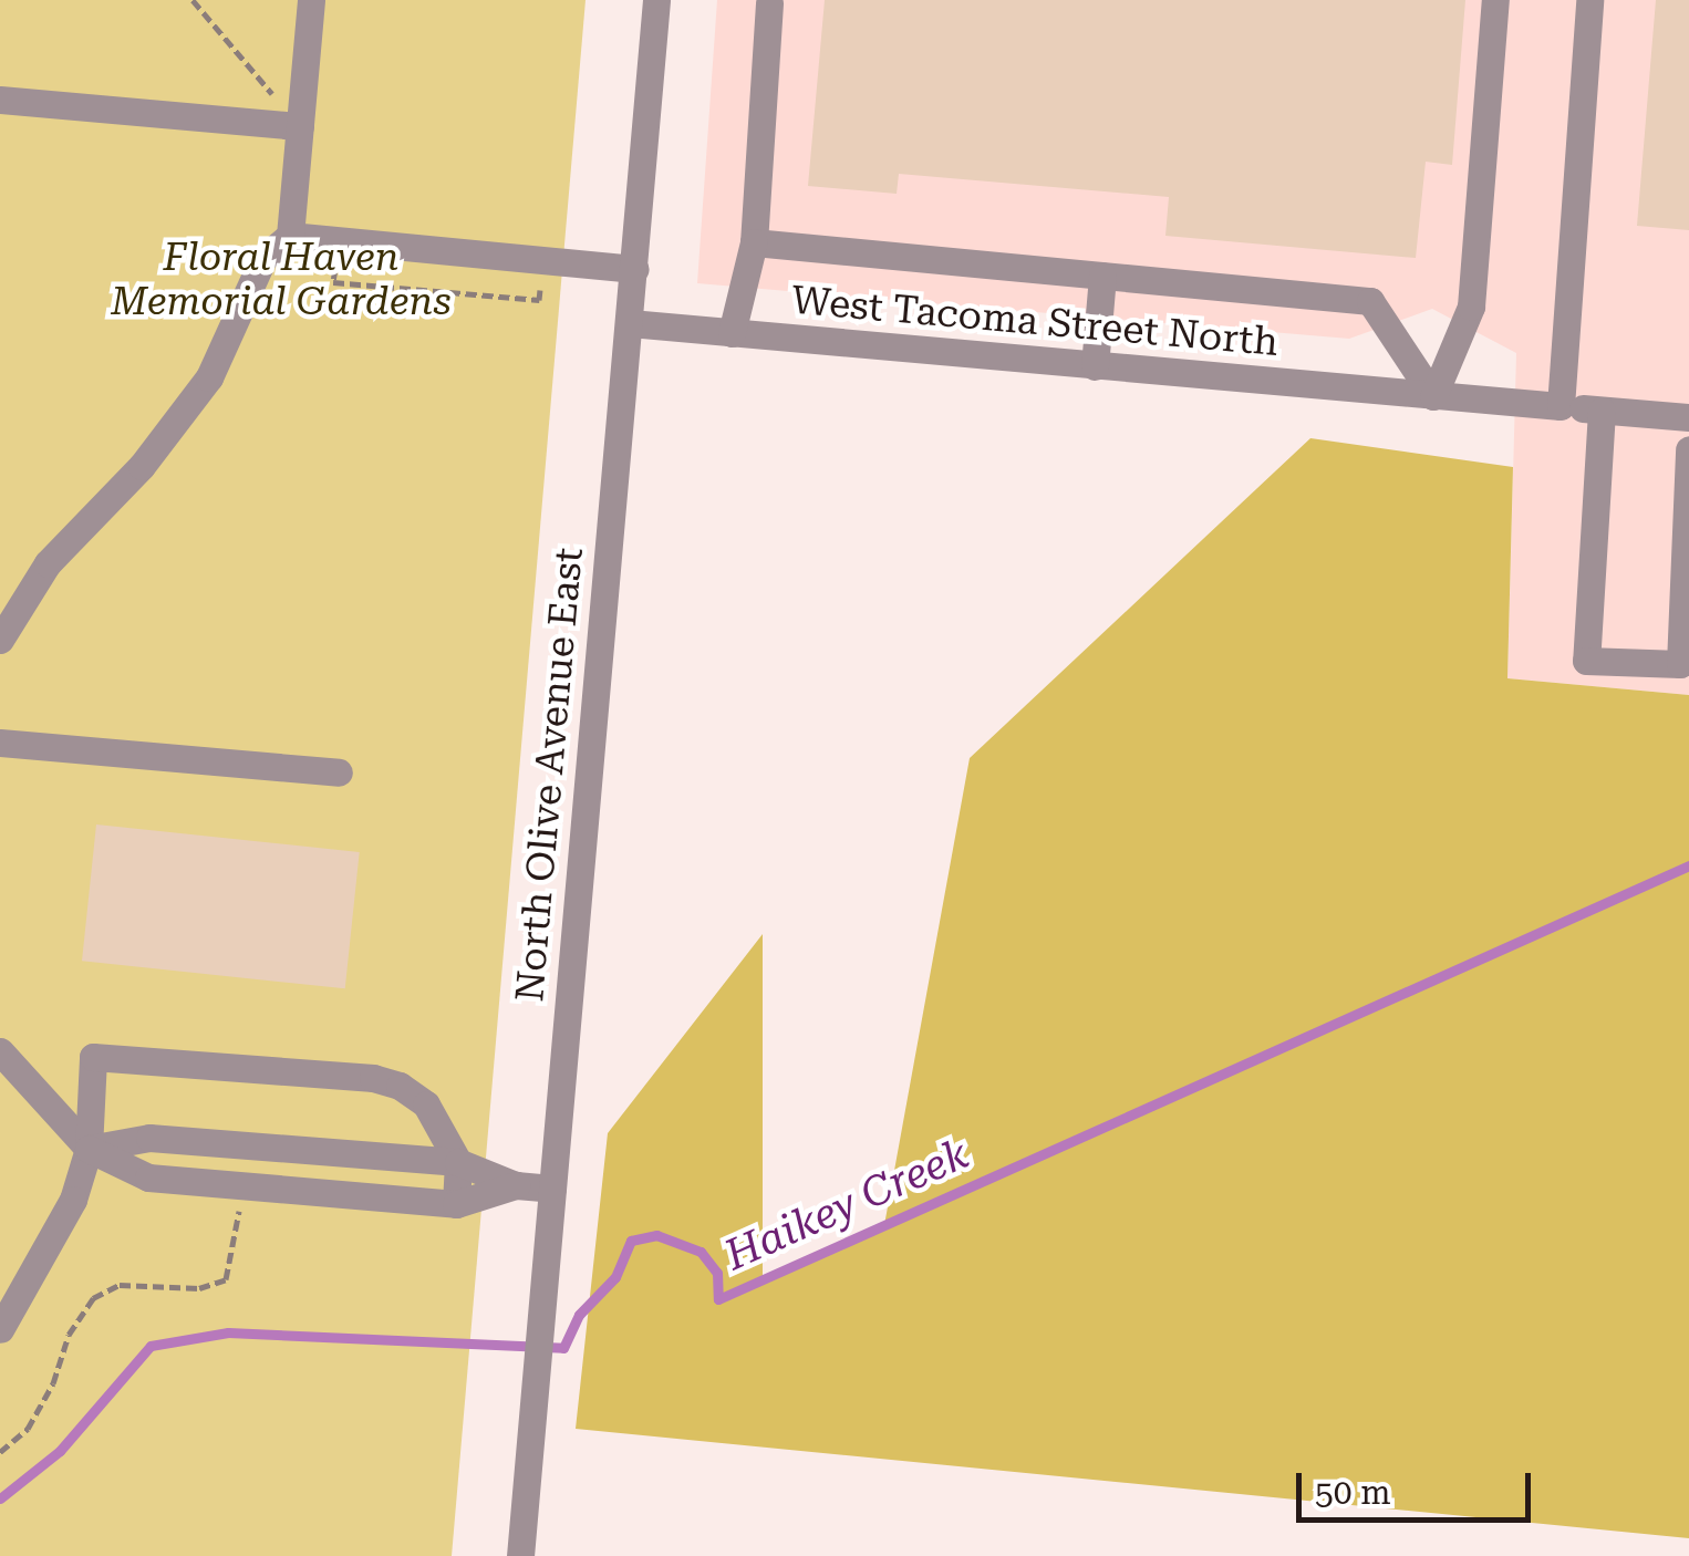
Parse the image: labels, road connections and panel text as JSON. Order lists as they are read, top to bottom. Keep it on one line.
{"streets":{"street":["West Tacoma Street North","North Olive Avenue East"]},"crossings":[["West Tacoma Street North","North Olive Avenue East"]],"water":["Haikey Creek"],"parks":["Floral Haven Memorial Gardens"],"scale_bar":"50 m"}
